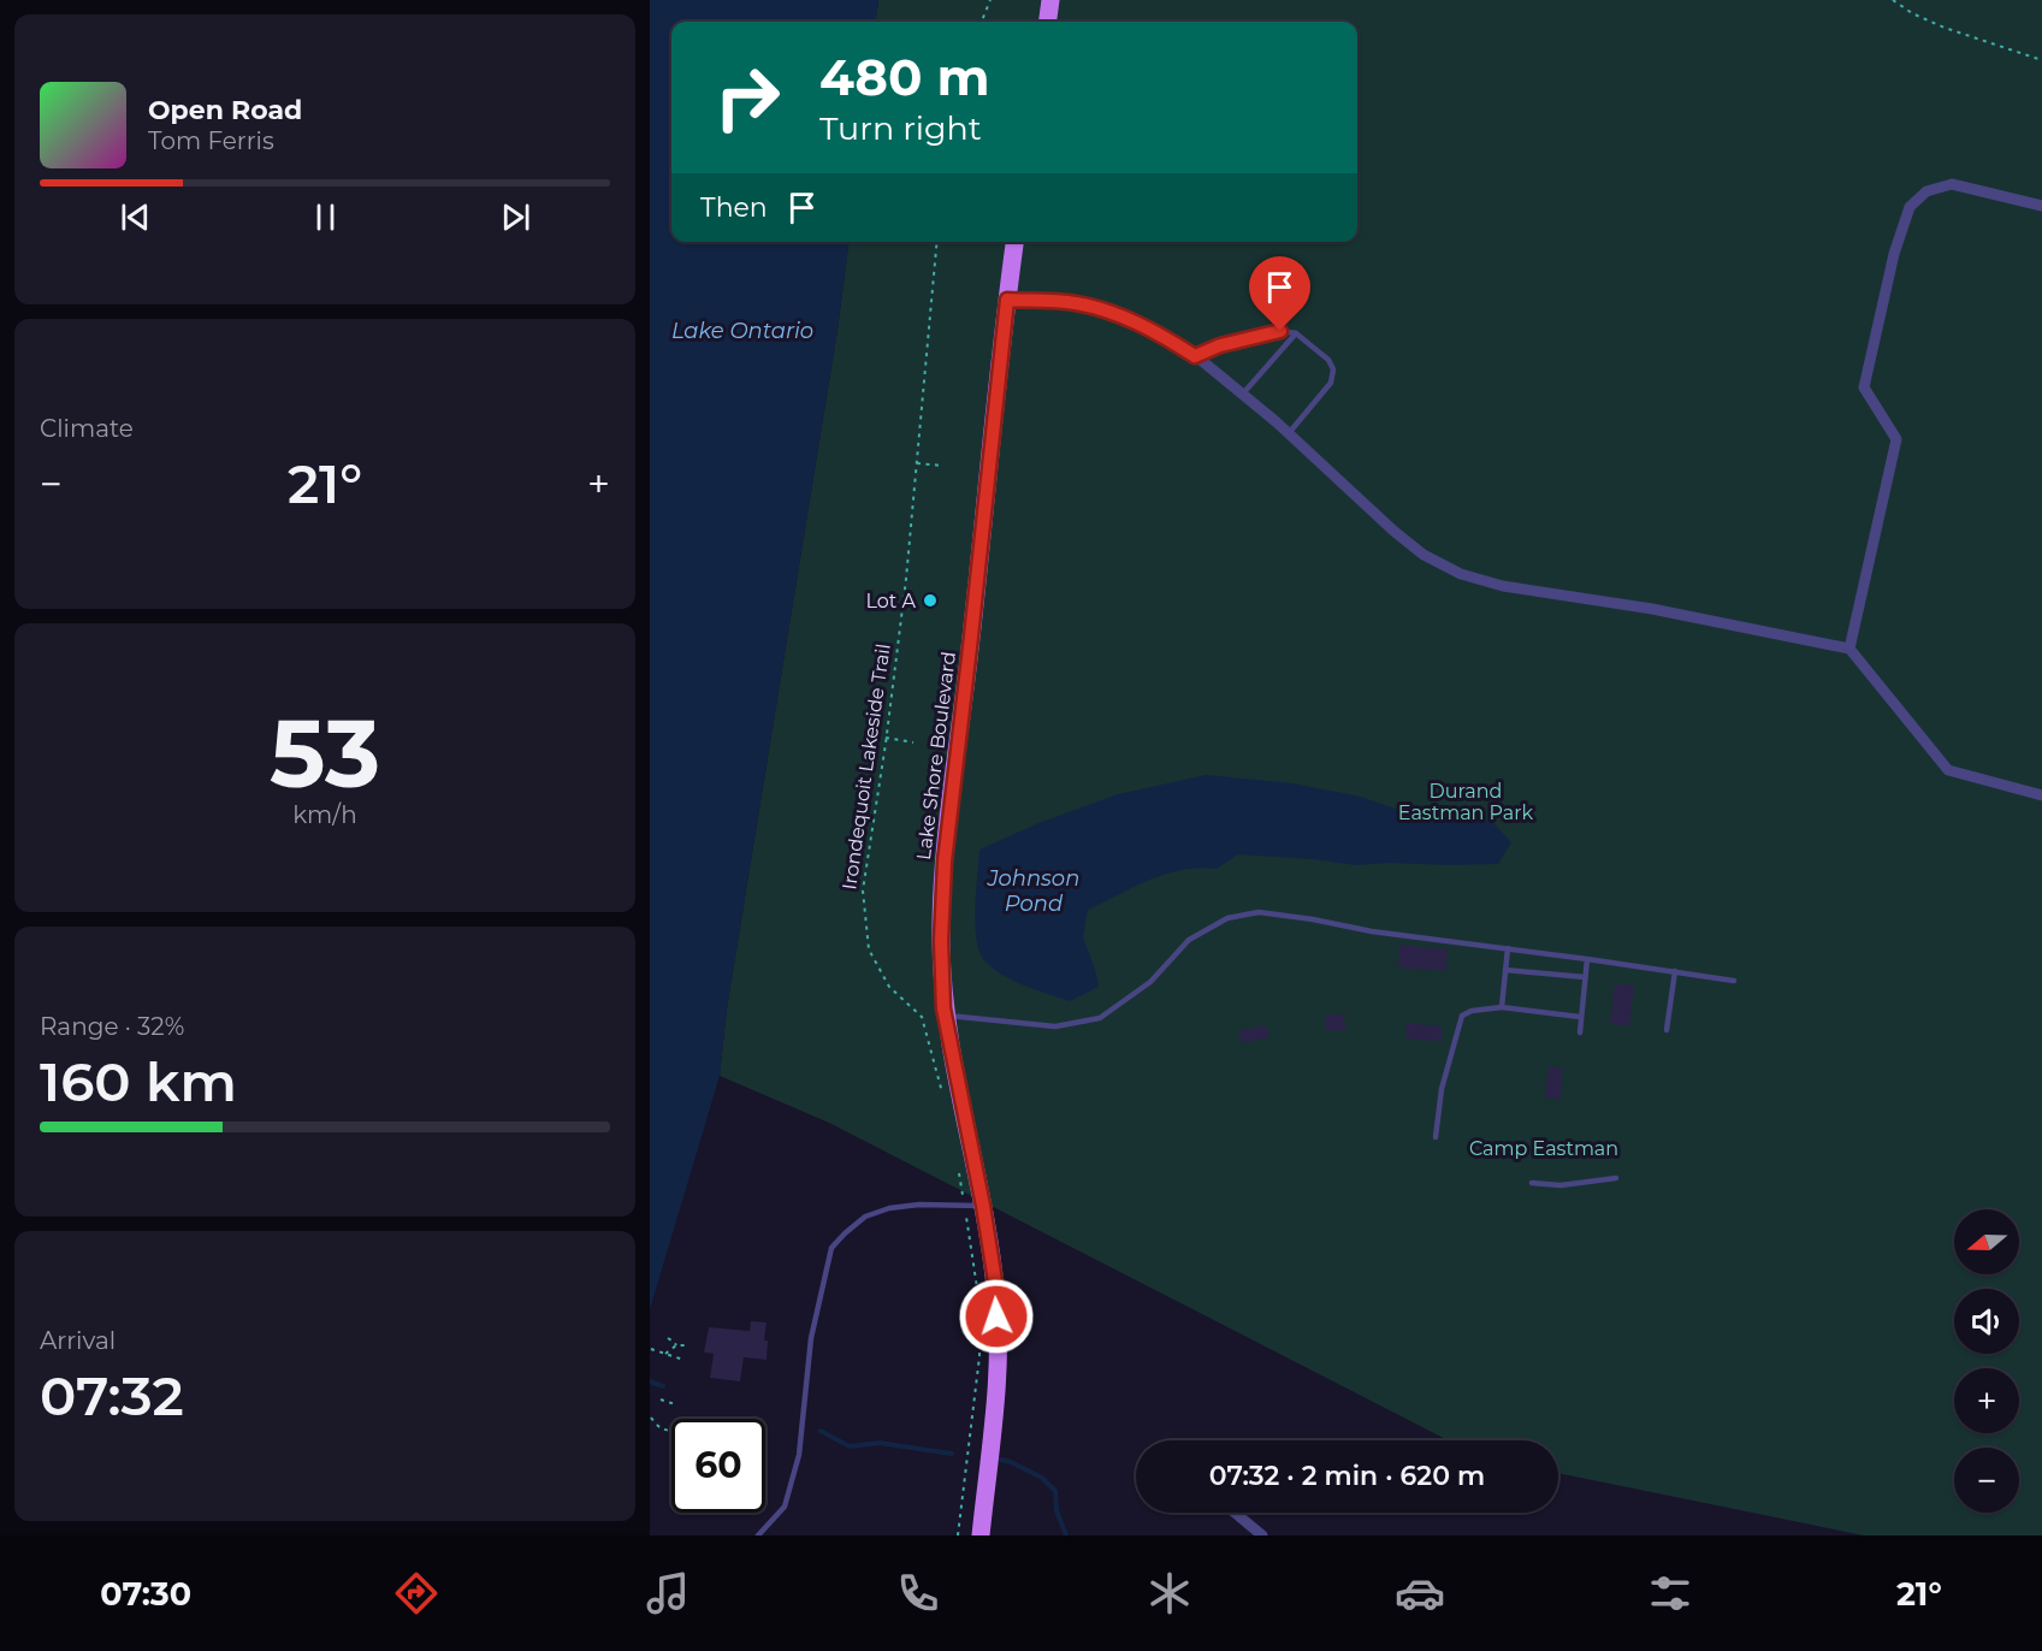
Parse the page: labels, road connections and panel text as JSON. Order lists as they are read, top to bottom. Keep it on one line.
{"streets":{"main road":["Lake Shore Boulevard"],"path":["Irondequoit Lakeside Trail"]},"water":["Lake Ontario","Johnson Pond"],"parks":["Durand Eastman Park","Camp Eastman"],"places":["Lot A"],"north":"left","page":{"turn":["480 m","Turn right"],"song":["Open Road","Tom Ferris"],"then":"Then","tile":["Climate",["53","km/h"],["Range · 32%","160 km"],["Arrival","07:32"]],"heat":["−","21°","+"],"map_buttons":["+","−"],"limit":"60","trip":"07:32 · 2 min · 620 m","tabs":["07:30","21°"]}}
